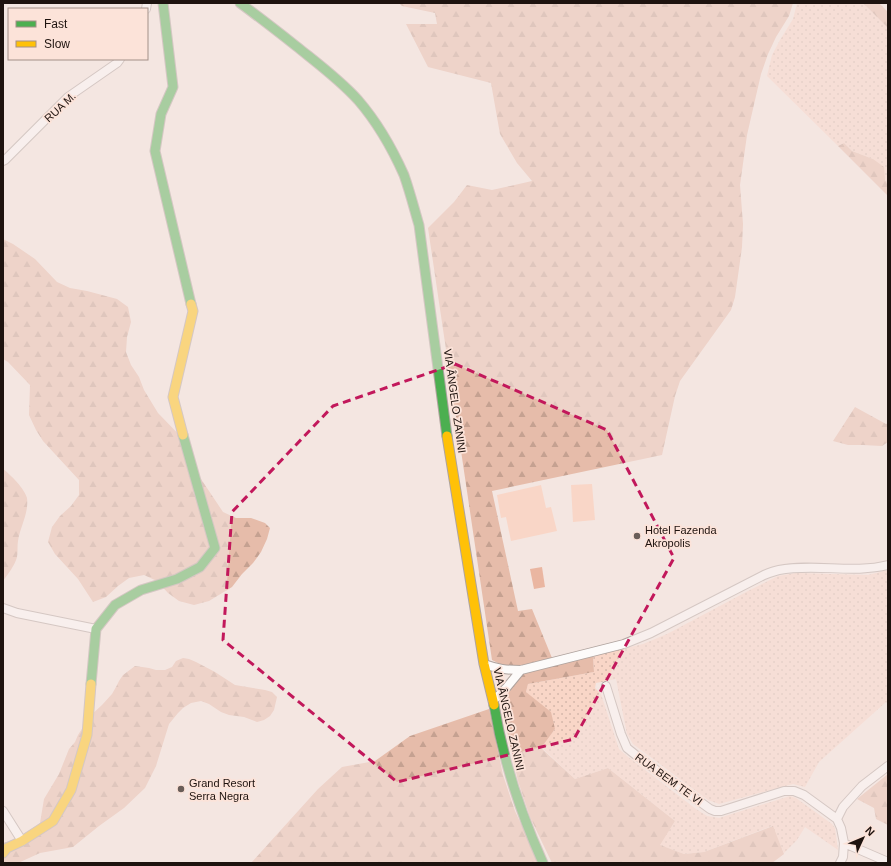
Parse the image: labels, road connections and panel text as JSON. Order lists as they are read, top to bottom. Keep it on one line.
{"streets":{"street":["RUA M.","VIA ÂNGELO ZANINI","RUA BEM TE VI"]},"places":["Hotel Fazenda Akropolis","Grand Resort Serra Negra"],"legend":["Fast","Slow"],"north":"top right"}
